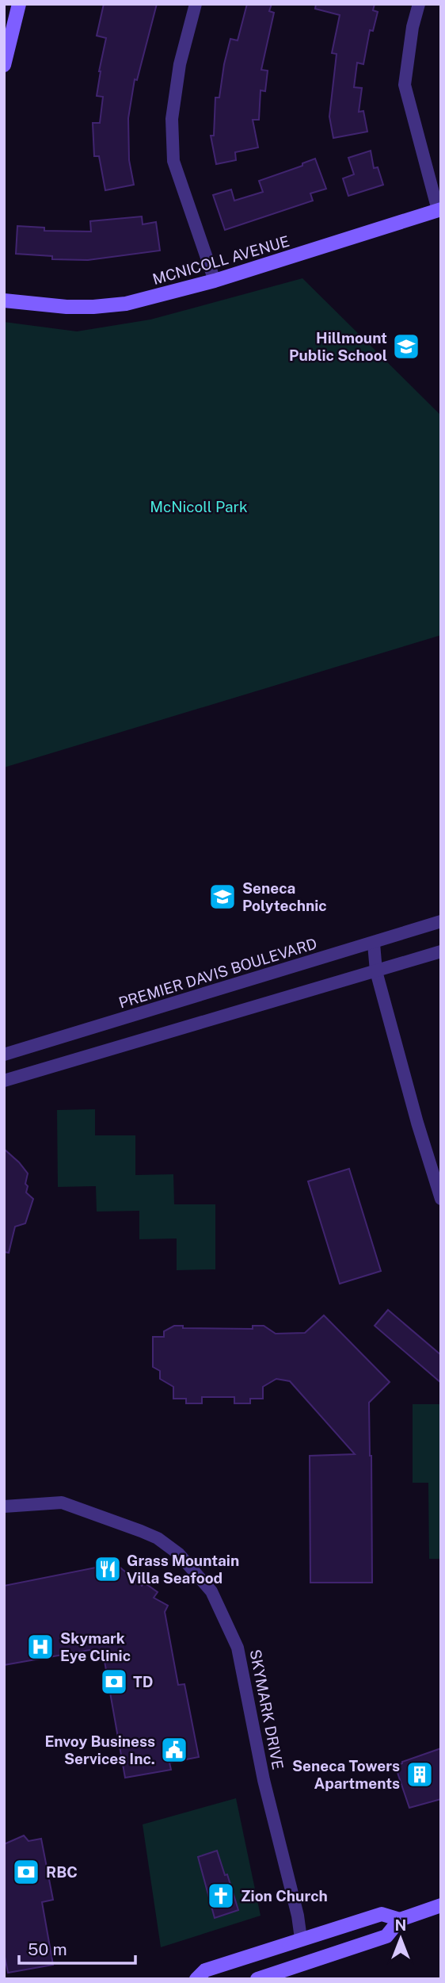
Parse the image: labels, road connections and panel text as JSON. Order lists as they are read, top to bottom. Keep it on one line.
{"streets":{"main road":["MCNICOLL AVENUE"],"street":["PREMIER DAVIS BOULEVARD","SKYMARK DRIVE"]},"parks":["McNicoll Park"],"places":{"school or university":["Hillmount Public School","Seneca Polytechnic"],"restaurant":["Grass Mountain Villa Seafood"],"hospital":["Skymark Eye Clinic"],"bank":["TD","RBC"],"public building":["Envoy Business Services Inc."],"building":["Seneca Towers Apartments"],"church":["Zion Church"]},"scale_bar":"50 m","north":"top"}
